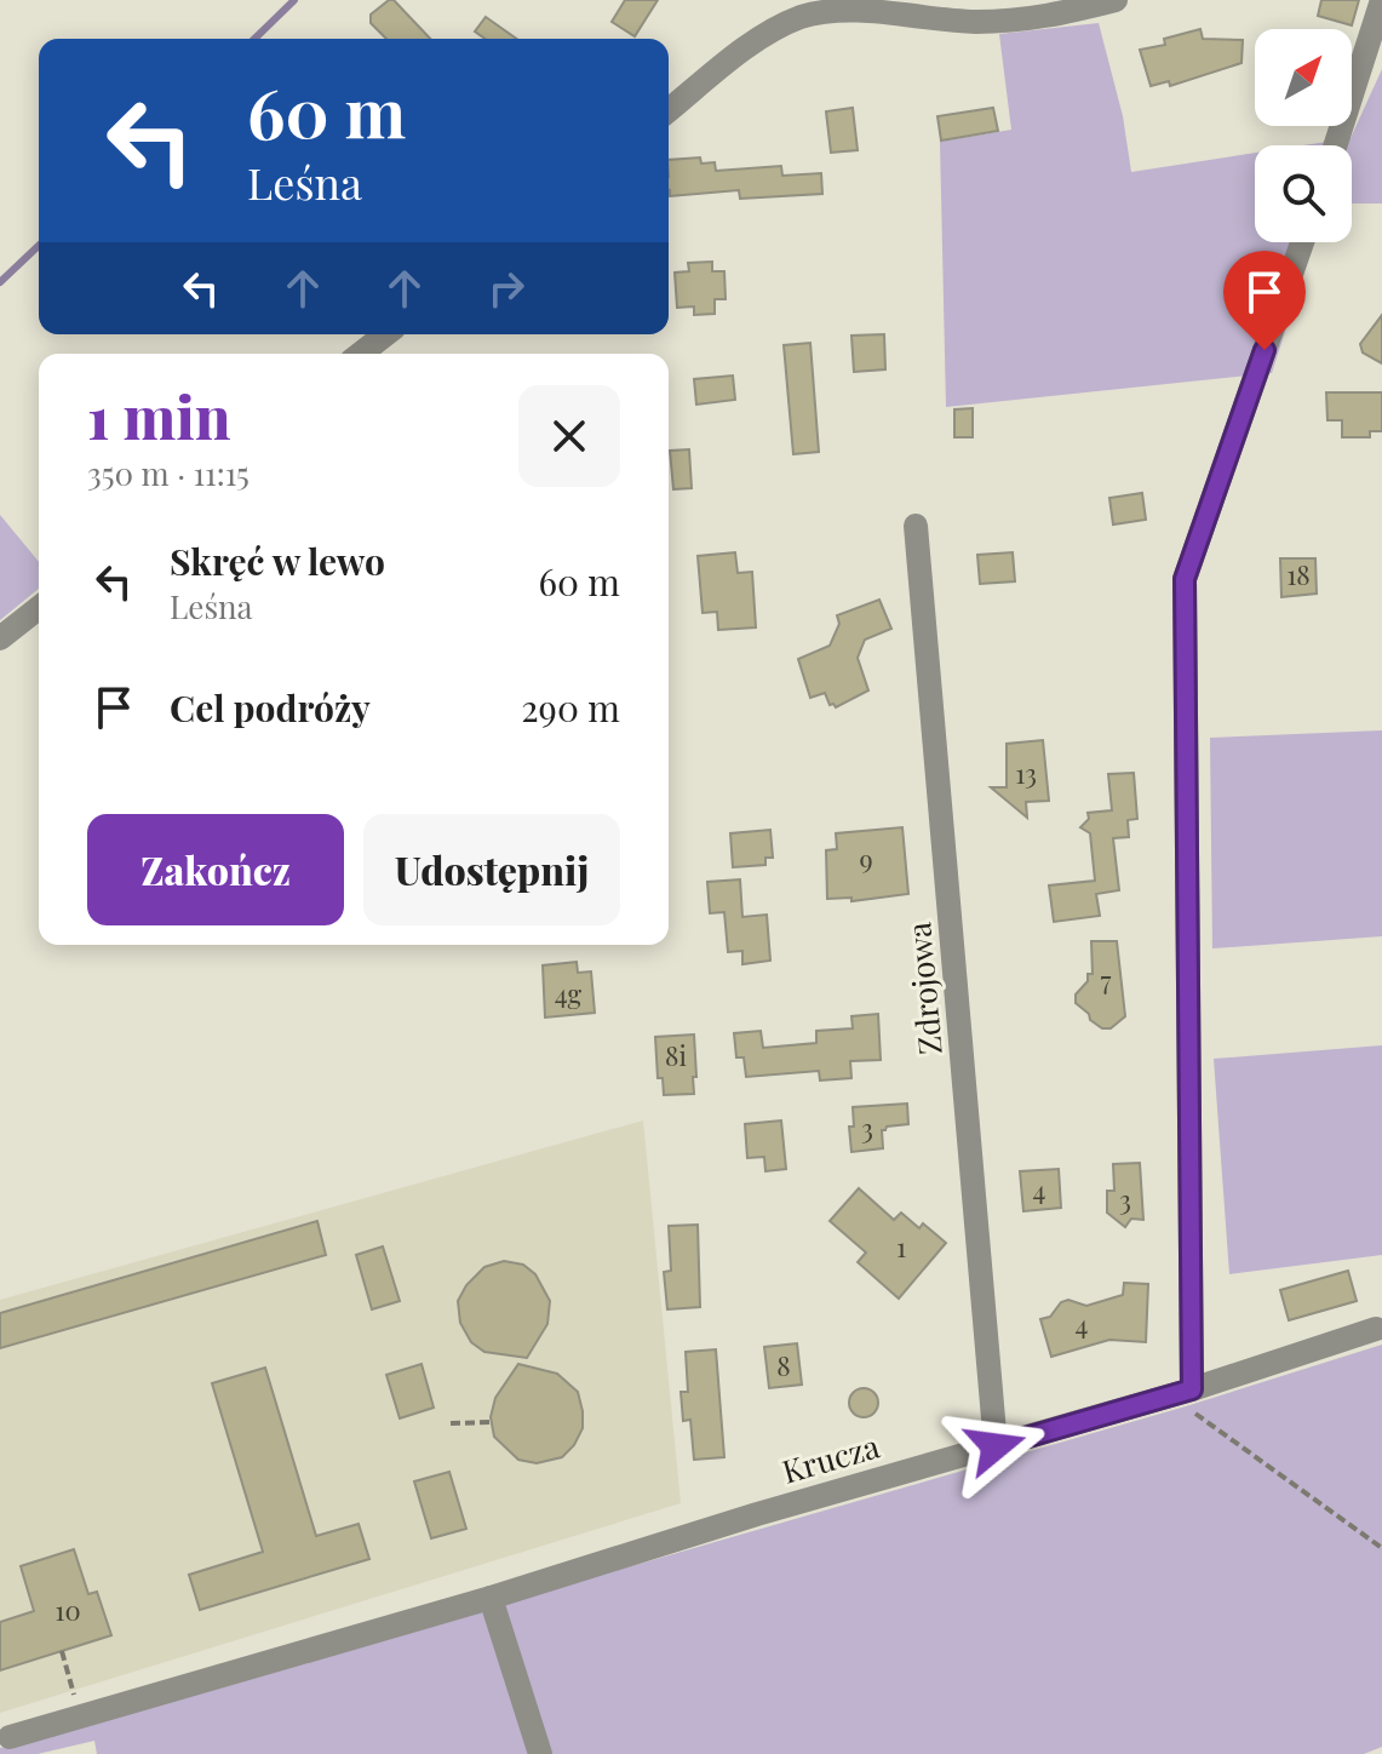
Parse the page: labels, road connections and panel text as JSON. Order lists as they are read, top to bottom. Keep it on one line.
{"streets":{"street":["Zdrojowa","Krucza"]},"crossings":[["Zdrojowa","Krucza"]],"house_numbers":["18","13","9","7","4g","8i","3","4","3","1","4","8","10"],"north":"top right","page":{"turn":["60 m","Leśna"],"heading":["1 min","350 m · 11:15"],"list":[{"name":"Skręć w lewo","note":"Leśna","value":"60 m"},{"name":"Cel podróży","value":"290 m"}],"buttons":["Zakończ","Udostępnij"]}}
